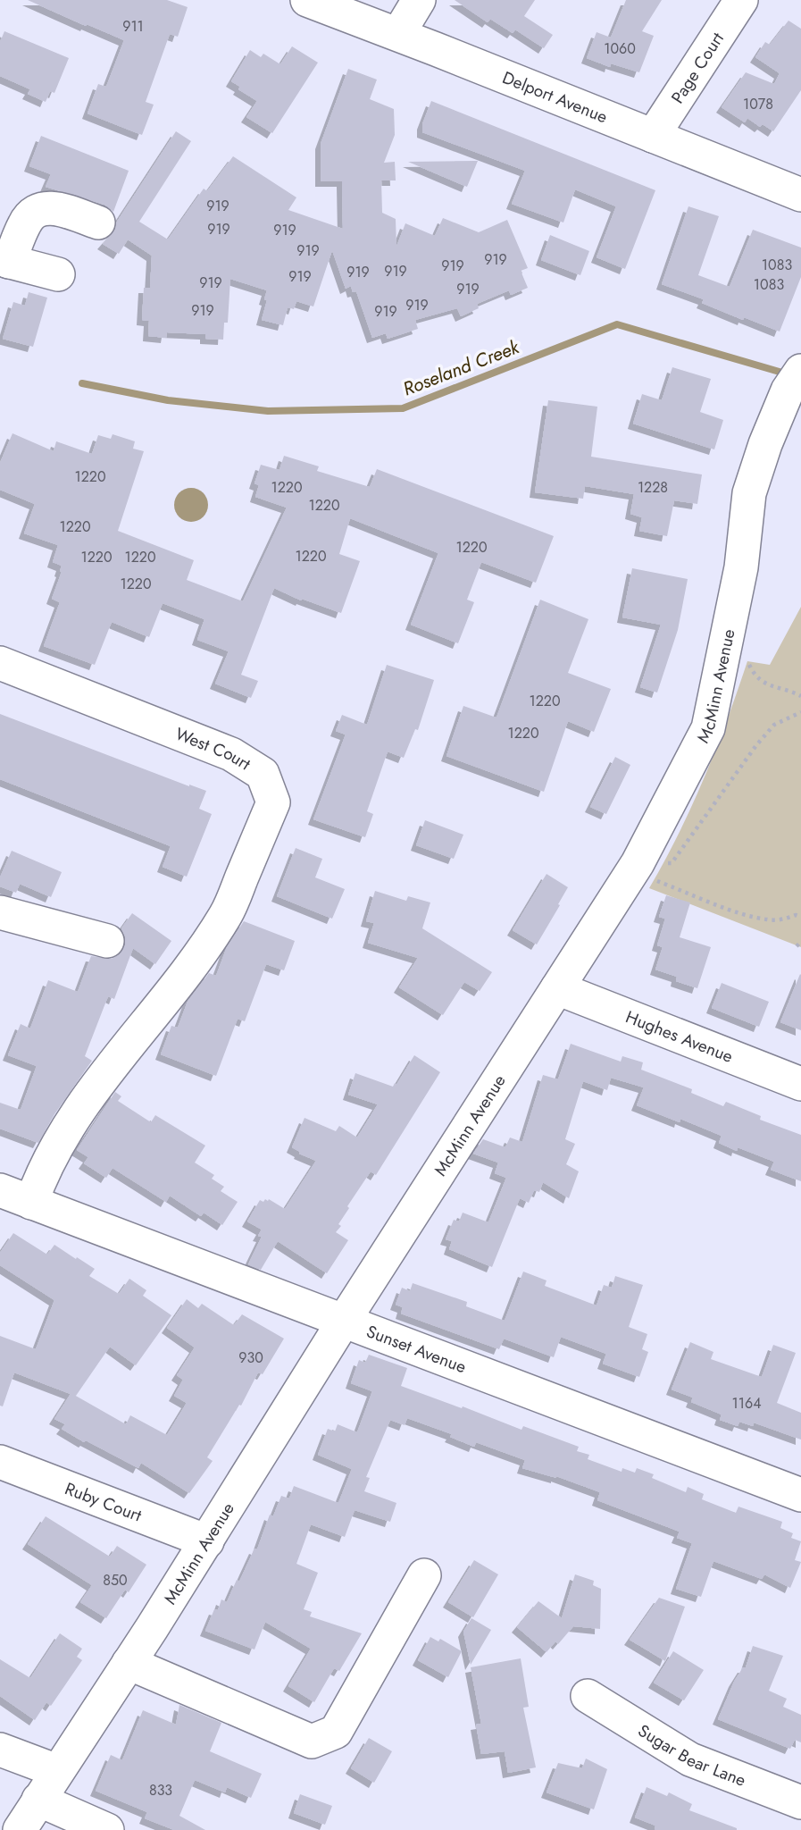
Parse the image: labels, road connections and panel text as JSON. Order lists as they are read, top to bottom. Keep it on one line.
{"streets":{"street":["Page Court","Delport Avenue","McMinn Avenue","West Court","Hughes Avenue","Sunset Avenue","Ruby Court","Sugar Bear Lane"]},"crossings":[["Page Court","Delport Avenue"],["McMinn Avenue","Hughes Avenue"],["McMinn Avenue","Sunset Avenue"],["McMinn Avenue","Ruby Court"],["West Court","Sunset Avenue"]],"water":["Roseland Creek"],"house_numbers":["911","1060","1078","919","919","919","919","919","1083","919","919","919","919","919","1083","919","919","919","919","1220","1220","1228","1220","1220","1220","1220","1220","1220","1220","1220","1220","930","1164","850","833"]}
